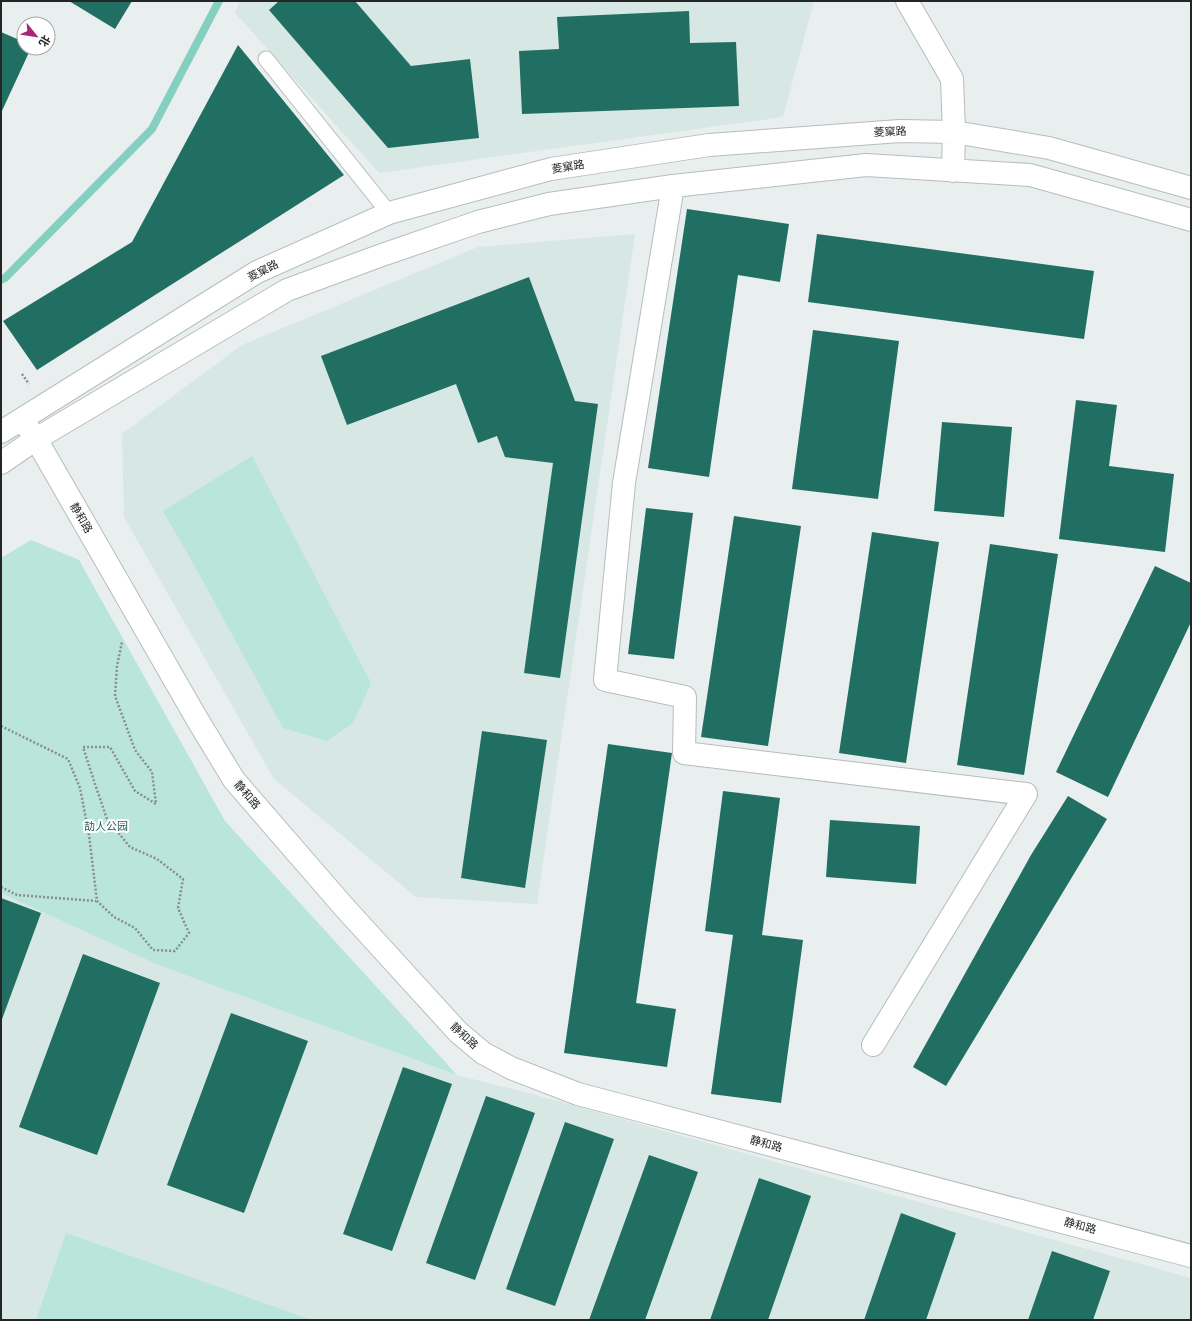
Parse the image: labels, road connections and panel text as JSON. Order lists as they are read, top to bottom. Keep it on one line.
{"streets":{"street":["菱窠路","静和路"]},"crossings":[["菱窠路","静和路"]],"parks":["劼人公园"],"north":"bottom right"}
